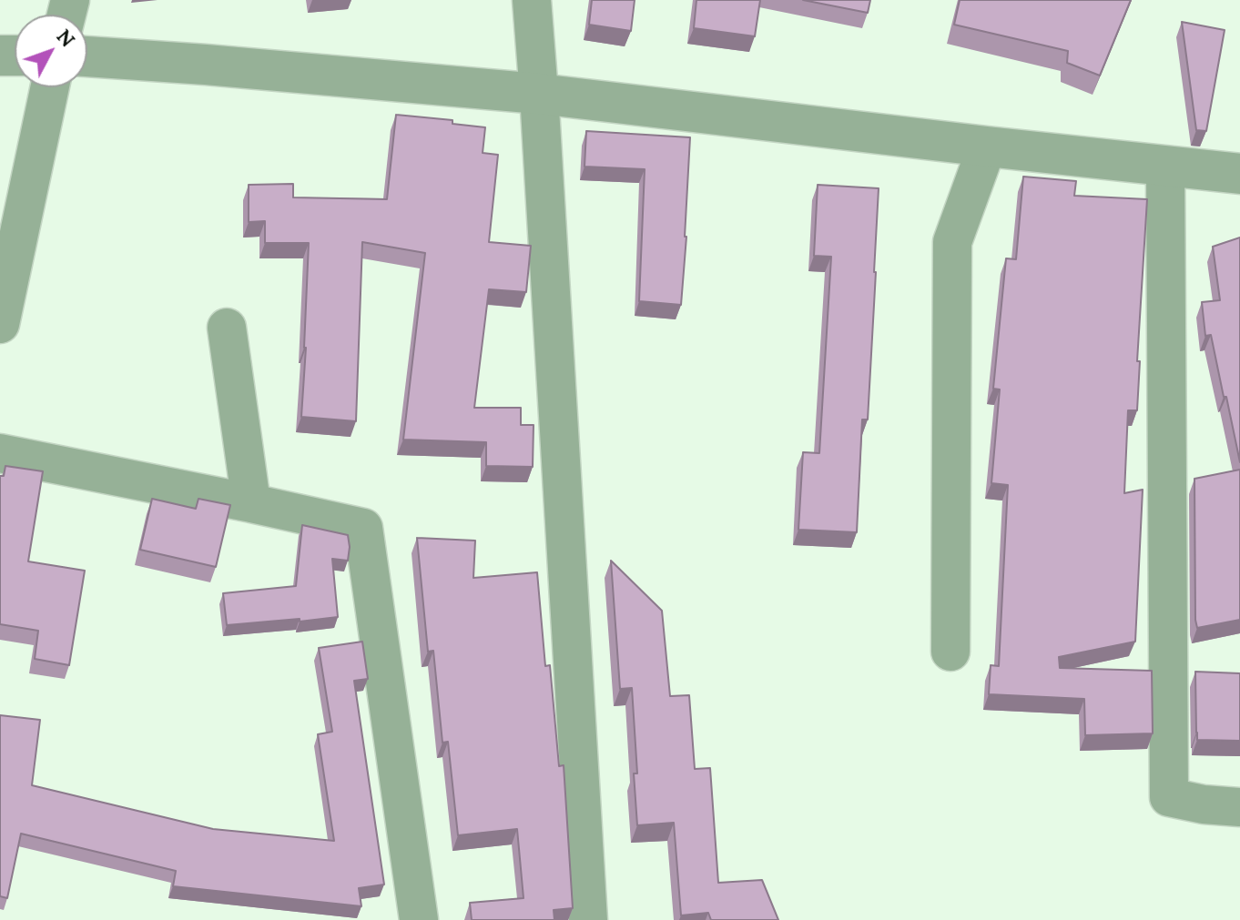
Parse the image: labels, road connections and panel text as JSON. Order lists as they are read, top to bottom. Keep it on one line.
{"north":"top right"}
